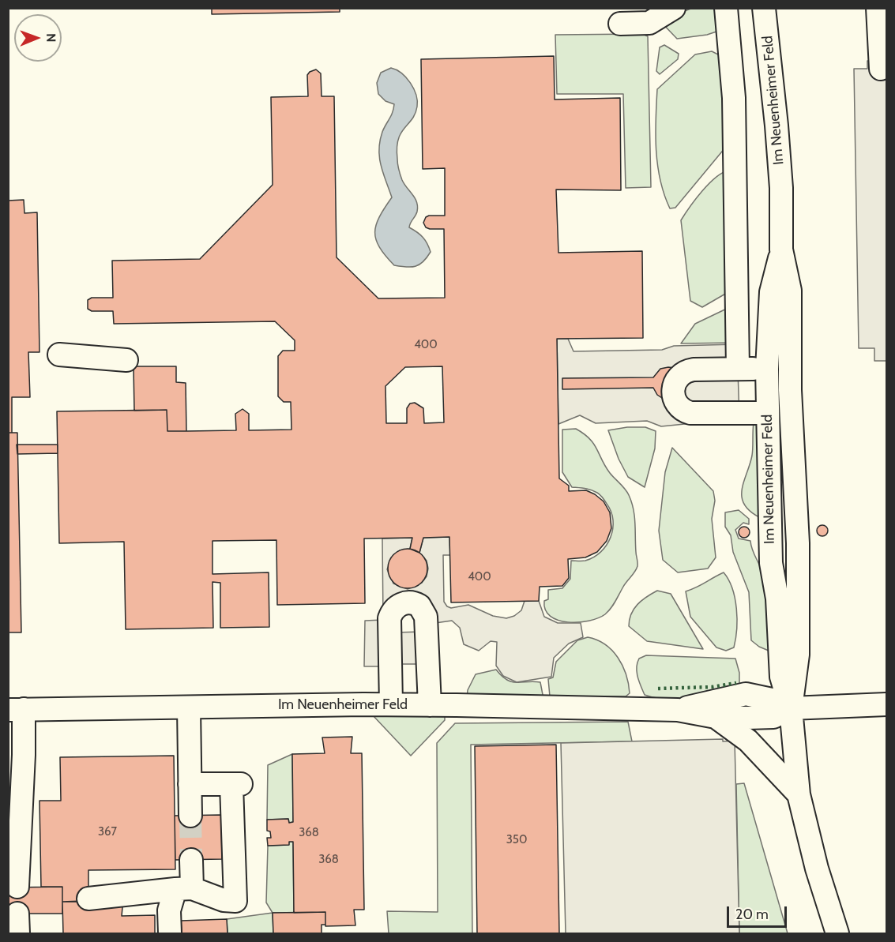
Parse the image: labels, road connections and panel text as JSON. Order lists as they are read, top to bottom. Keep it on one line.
{"streets":{"street":["Im Neuenheimer Feld"]},"house_numbers":["400","400","367","368","350","368"],"scale_bar":"20 m","north":"right"}
